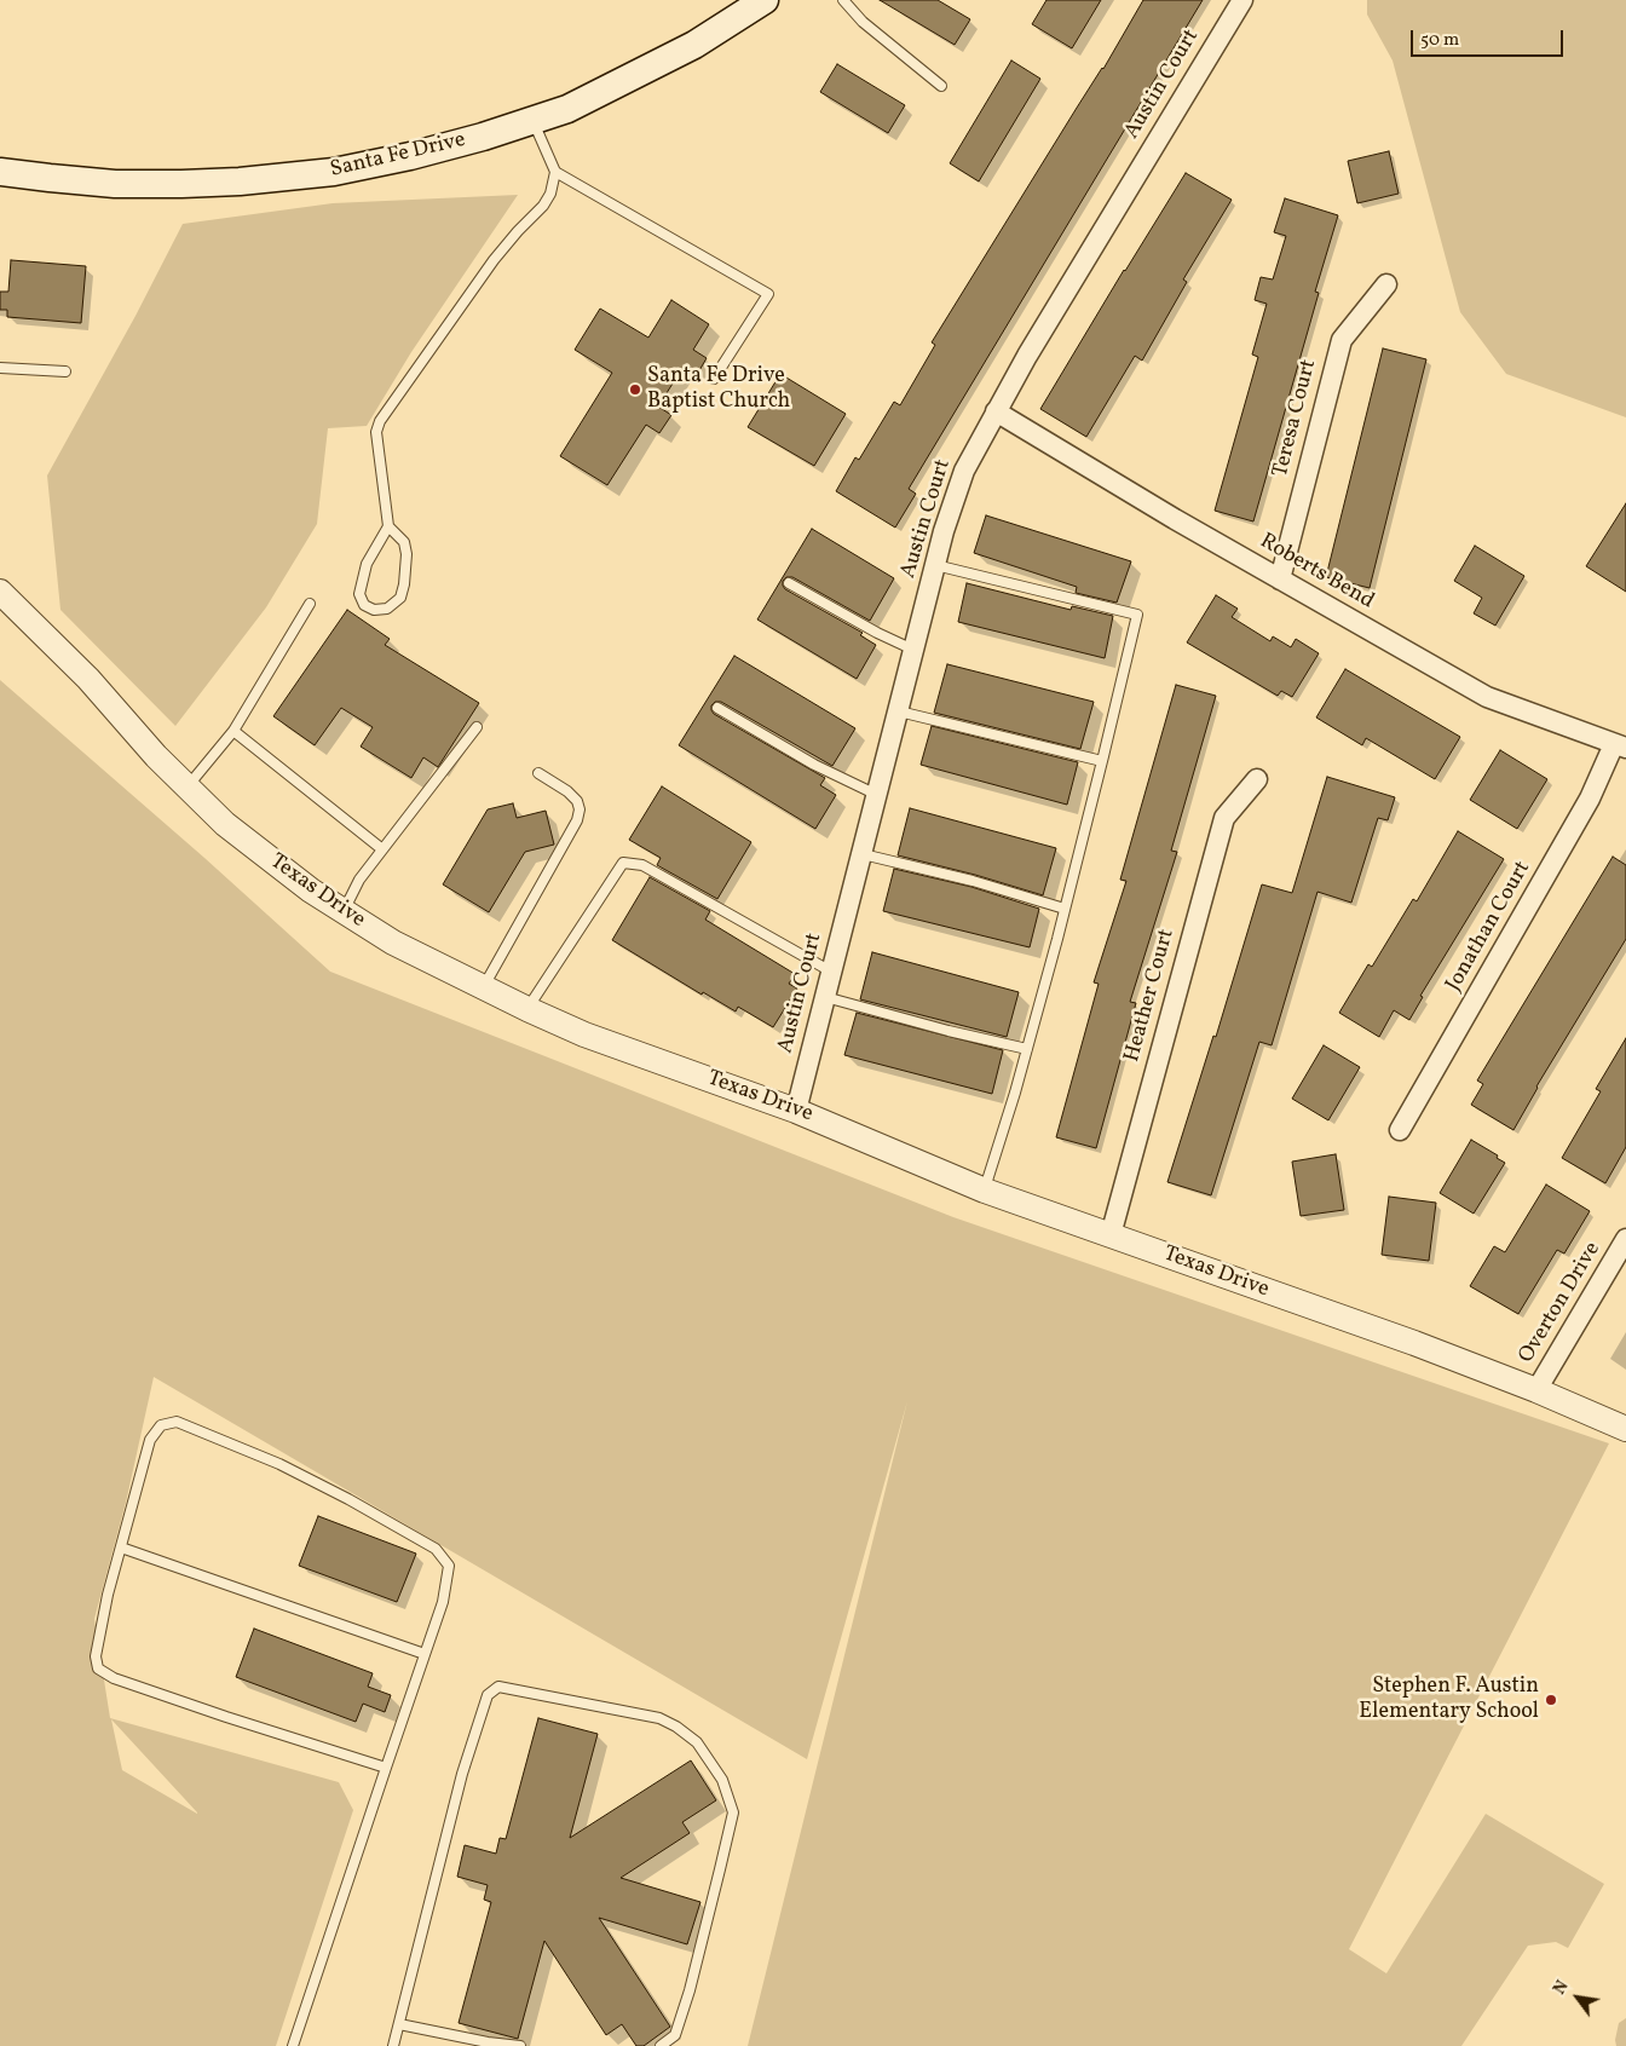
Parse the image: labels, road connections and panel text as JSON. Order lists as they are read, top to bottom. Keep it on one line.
{"streets":{"main road":["Santa Fe Drive"],"street":["Austin Court","Teresa Court","Roberts Bend","Texas Drive","Jonathan Court","Heather Court","Overton Drive"]},"crossings":[["Austin Court","Roberts Bend"],["Austin Court","Texas Drive"],["Teresa Court","Roberts Bend"],["Roberts Bend","Jonathan Court"],["Texas Drive","Heather Court"],["Texas Drive","Overton Drive"]],"places":["Santa Fe Drive Baptist Church","Stephen F. Austin Elementary School"],"scale_bar":"50 m","north":"top left"}
